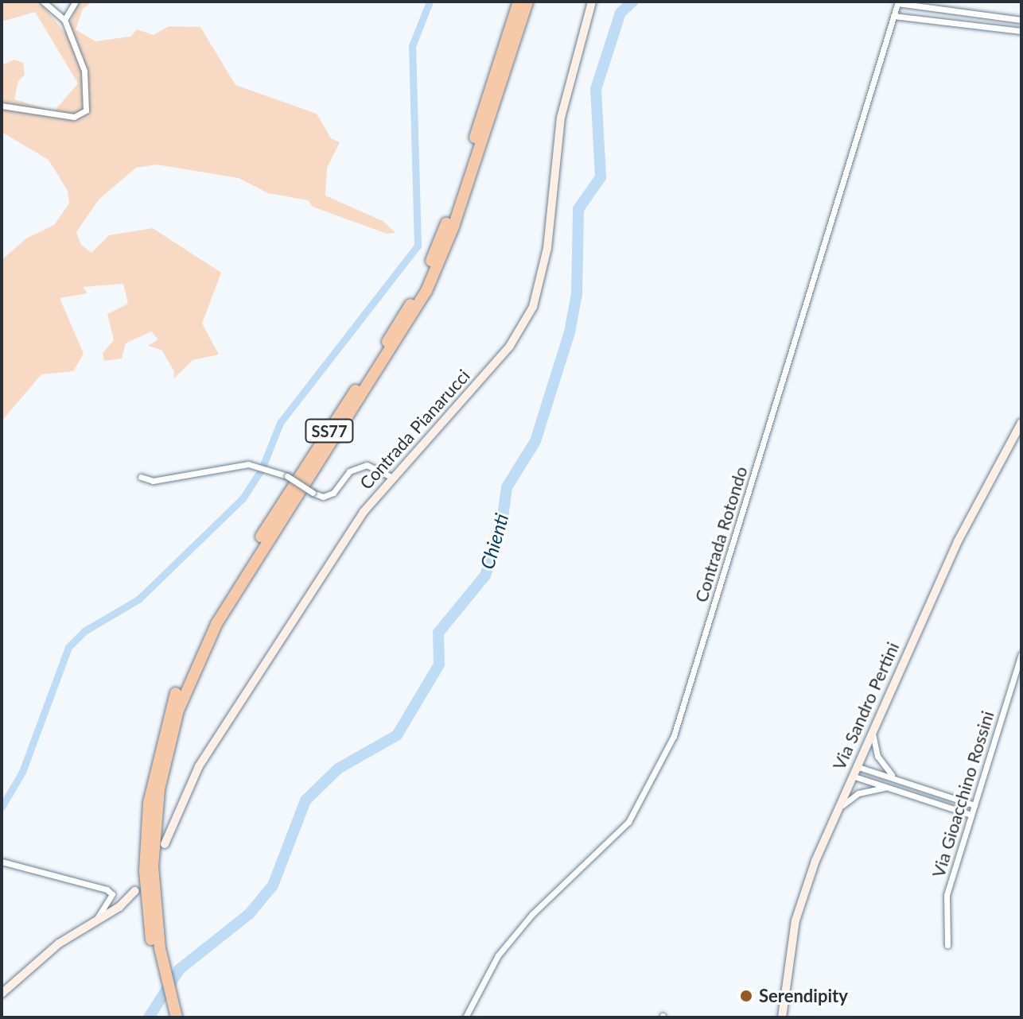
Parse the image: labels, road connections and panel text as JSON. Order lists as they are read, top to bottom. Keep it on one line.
{"streets":{"highway":["SS77"],"street":["Contrada Pianarucci","Contrada Rotondo","Via Sandro Pertini","Via Gioacchino Rossini"]},"water":["Chienti"],"places":["Serendipity"]}
